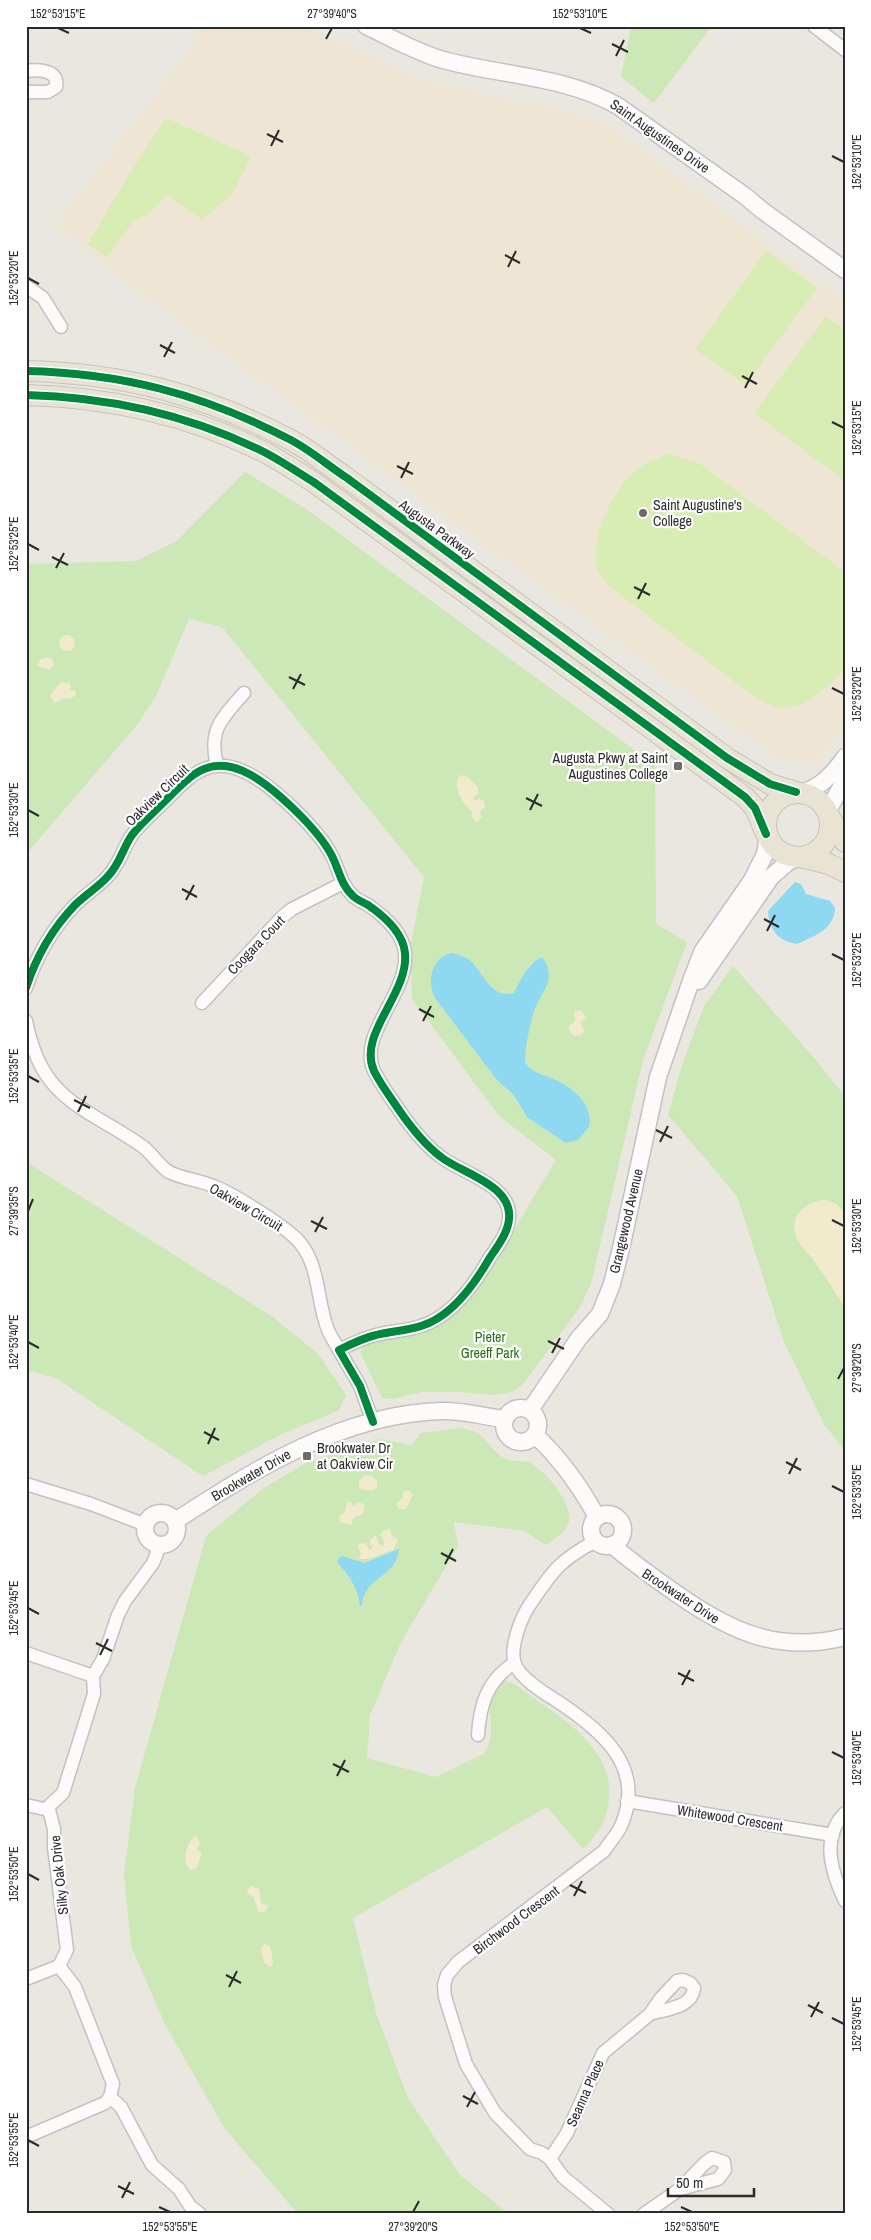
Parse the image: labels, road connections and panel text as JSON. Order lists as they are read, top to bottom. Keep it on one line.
{"streets":{"main road":["Augusta Parkway"],"street":["Saint Augustines Drive","Oakview Circuit","Coogara Court","Grangewood Avenue","Brookwater Drive","Whitewood Crescent","Silky Oak Drive","Birchwood Crescent","Seanna Place"]},"crossings":[["Augusta Parkway","Grangewood Avenue"],["Oakview Circuit","Brookwater Drive"],["Grangewood Avenue","Brookwater Drive"],["Whitewood Crescent","Birchwood Crescent"],["Birchwood Crescent","Seanna Place"]],"parks":["Pieter Greeff Park"],"places":{"other":["Saint Augustine's College"],"transit":["Augusta Pkwy at Saint Augustines College","Brookwater Dr at Oakview Cir"]},"scale_bar":"50 m","coordinates":["152°53'15\"E","27°39'40\"S","152°53'10\"E","152°53'20\"E","152°53'25\"E","152°53'30\"E","152°53'35\"E","27°39'35\"S","152°53'40\"E","27°39'20\"S","152°53'45\"E","152°53'50\"E","152°53'55\"E"]}
